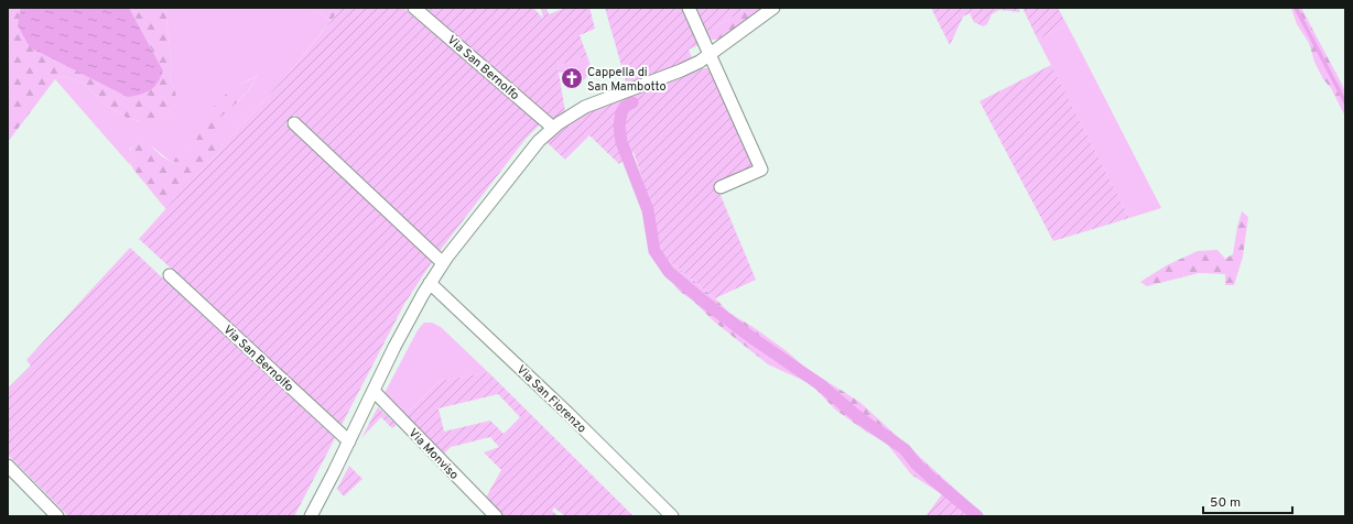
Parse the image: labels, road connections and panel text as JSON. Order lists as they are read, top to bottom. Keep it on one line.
{"streets":{"street":["Via San Bernolfo","Via San Fiorenzo","Via Monviso"]},"places":{"church":["Cappella di San Mambotto"]},"scale_bar":"50 m"}
